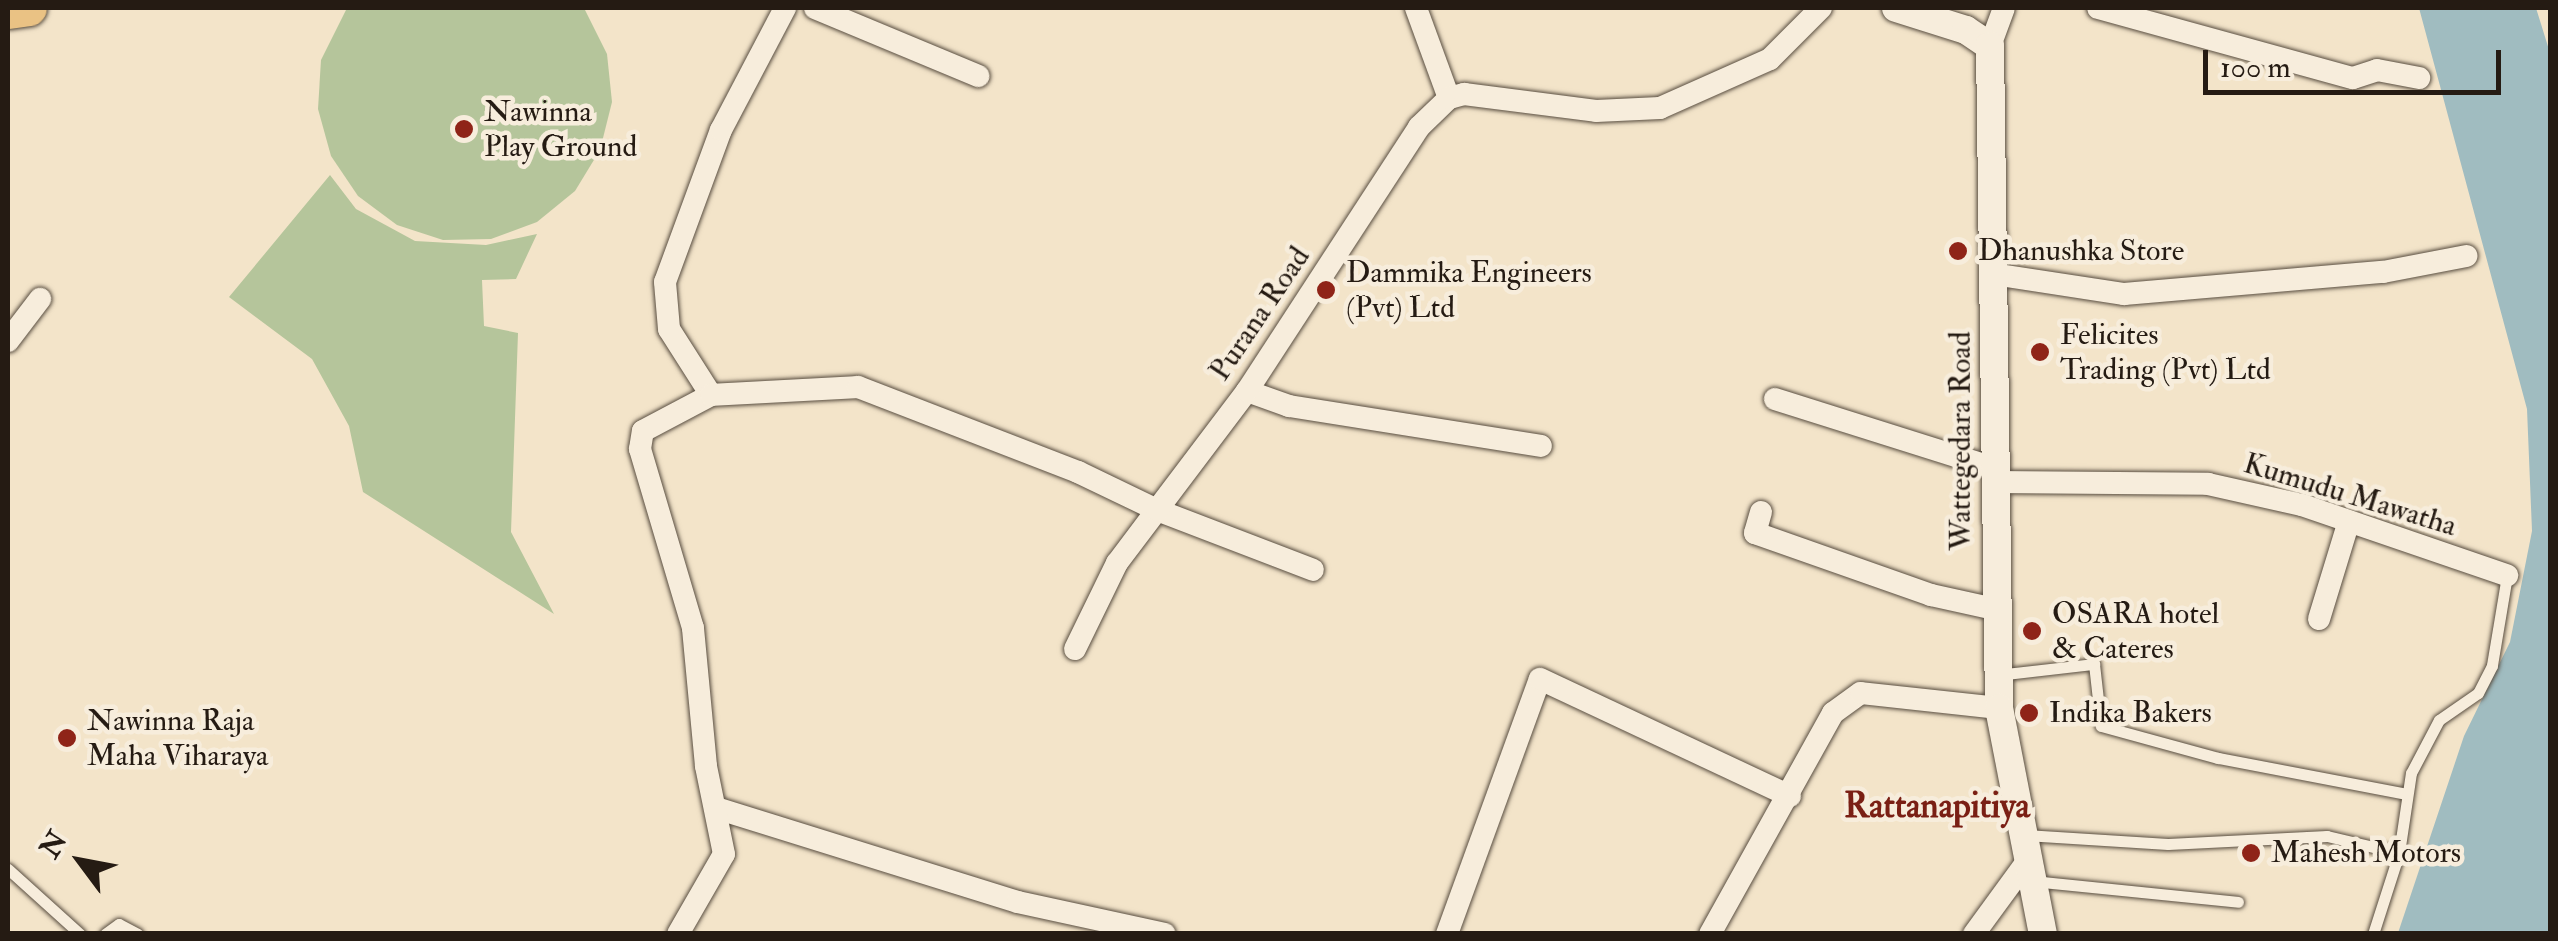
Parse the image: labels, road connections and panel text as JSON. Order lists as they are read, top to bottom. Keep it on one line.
{"streets":{"street":["Purana Road","Wattegedara Road","Kumudu Mawatha"]},"crossings":[["Wattegedara Road","Kumudu Mawatha"]],"districts":["Rattanapitiya"],"places":["Nawinna Play Ground","Dhanushka Store","Dammika Engineers (Pvt) Ltd","Felicites Trading (Pvt) Ltd","OSARA hotel & Cateres","Indika Bakers","Nawinna Raja Maha Viharaya","Mahesh Motors"],"scale_bar":"100 m","north":"top left"}
